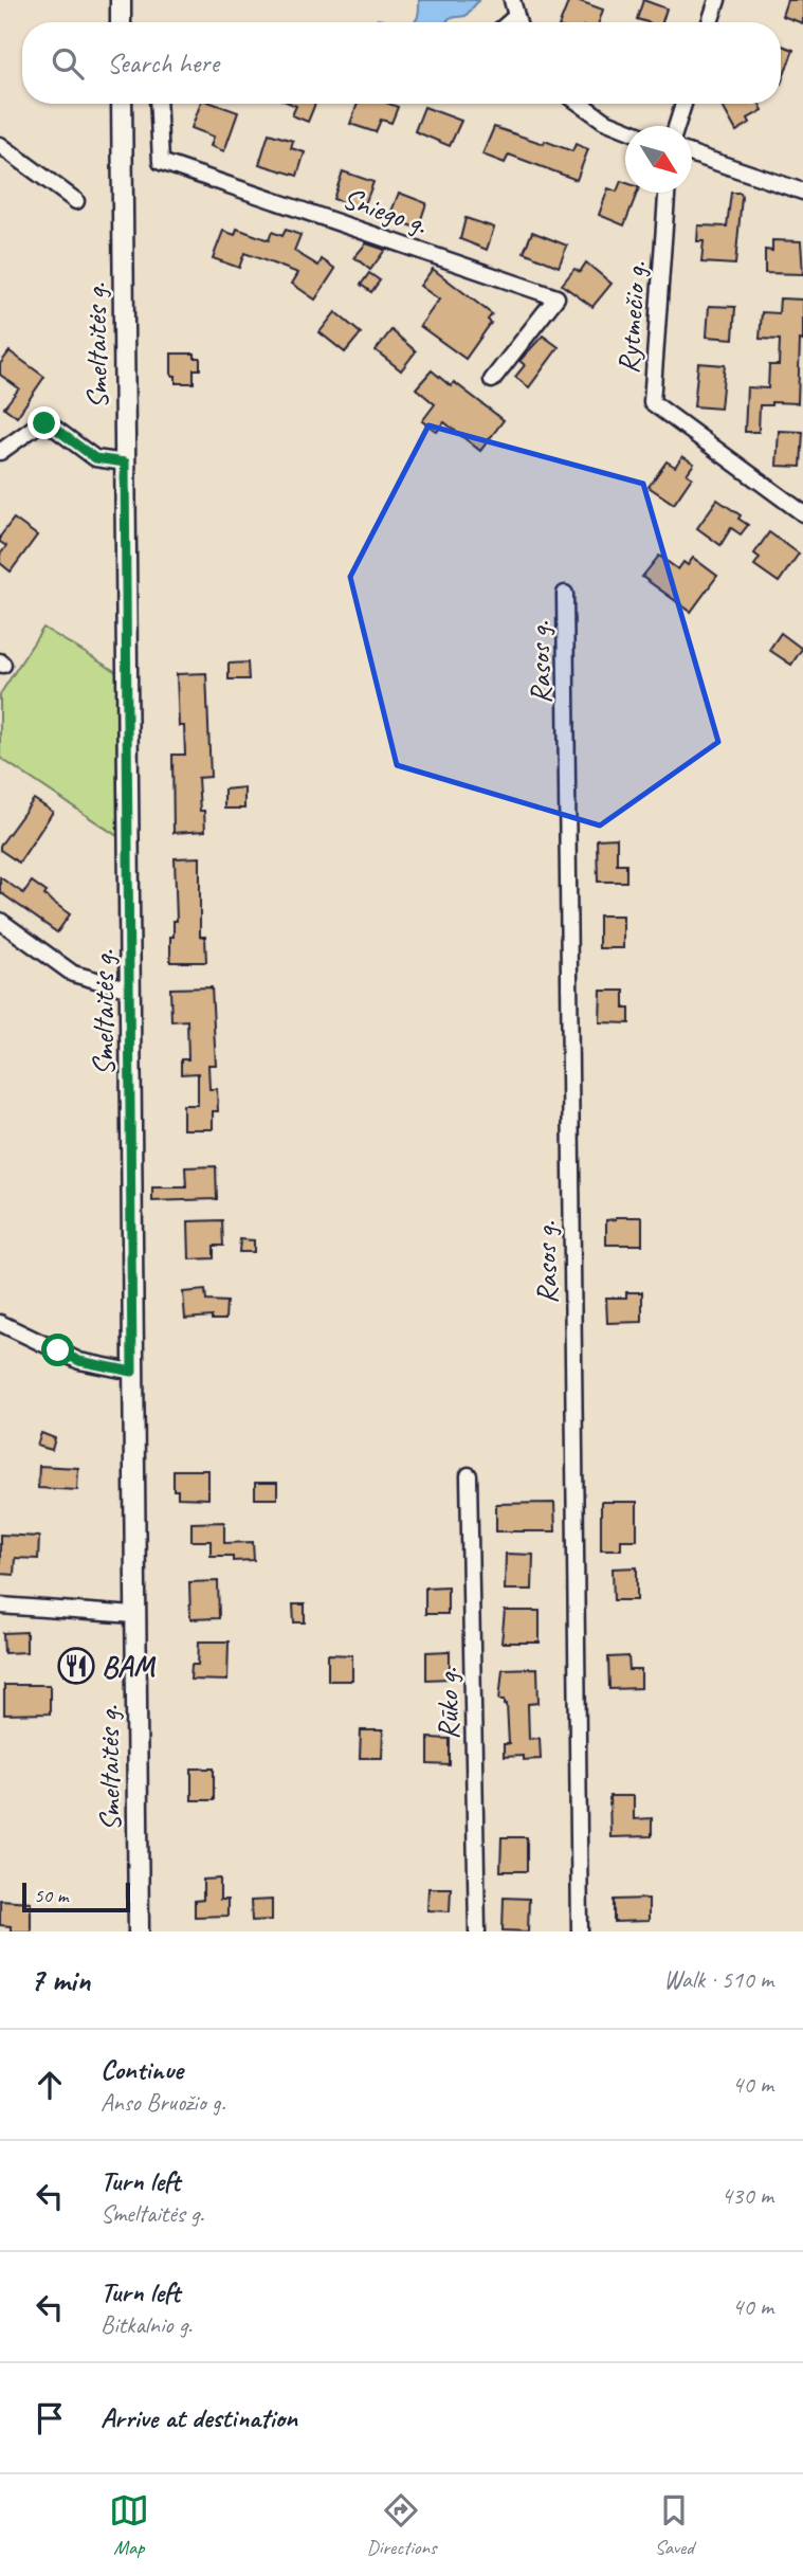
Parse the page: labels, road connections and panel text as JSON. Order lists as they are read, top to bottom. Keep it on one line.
{"streets":{"main road":["Smeltaitės g."],"street":["Sniego g.","Rytmečio g.","Rasos g.","Rūko g."]},"places":{"restaurant":["BAM"]},"scale_bar":"50 m","north":"bottom right","page":{"search":"Search here","scale":"50 m","heading":["7 min","Walk · 510 m"],"list":[["Continue","Anso Bruožio g.","40 m"],["Turn left","Smeltaitės g.","430 m"],["Turn left","Bitkalnio g.","40 m"],"Arrive at destination"],"nav":["Map","Directions","Saved"]}}
